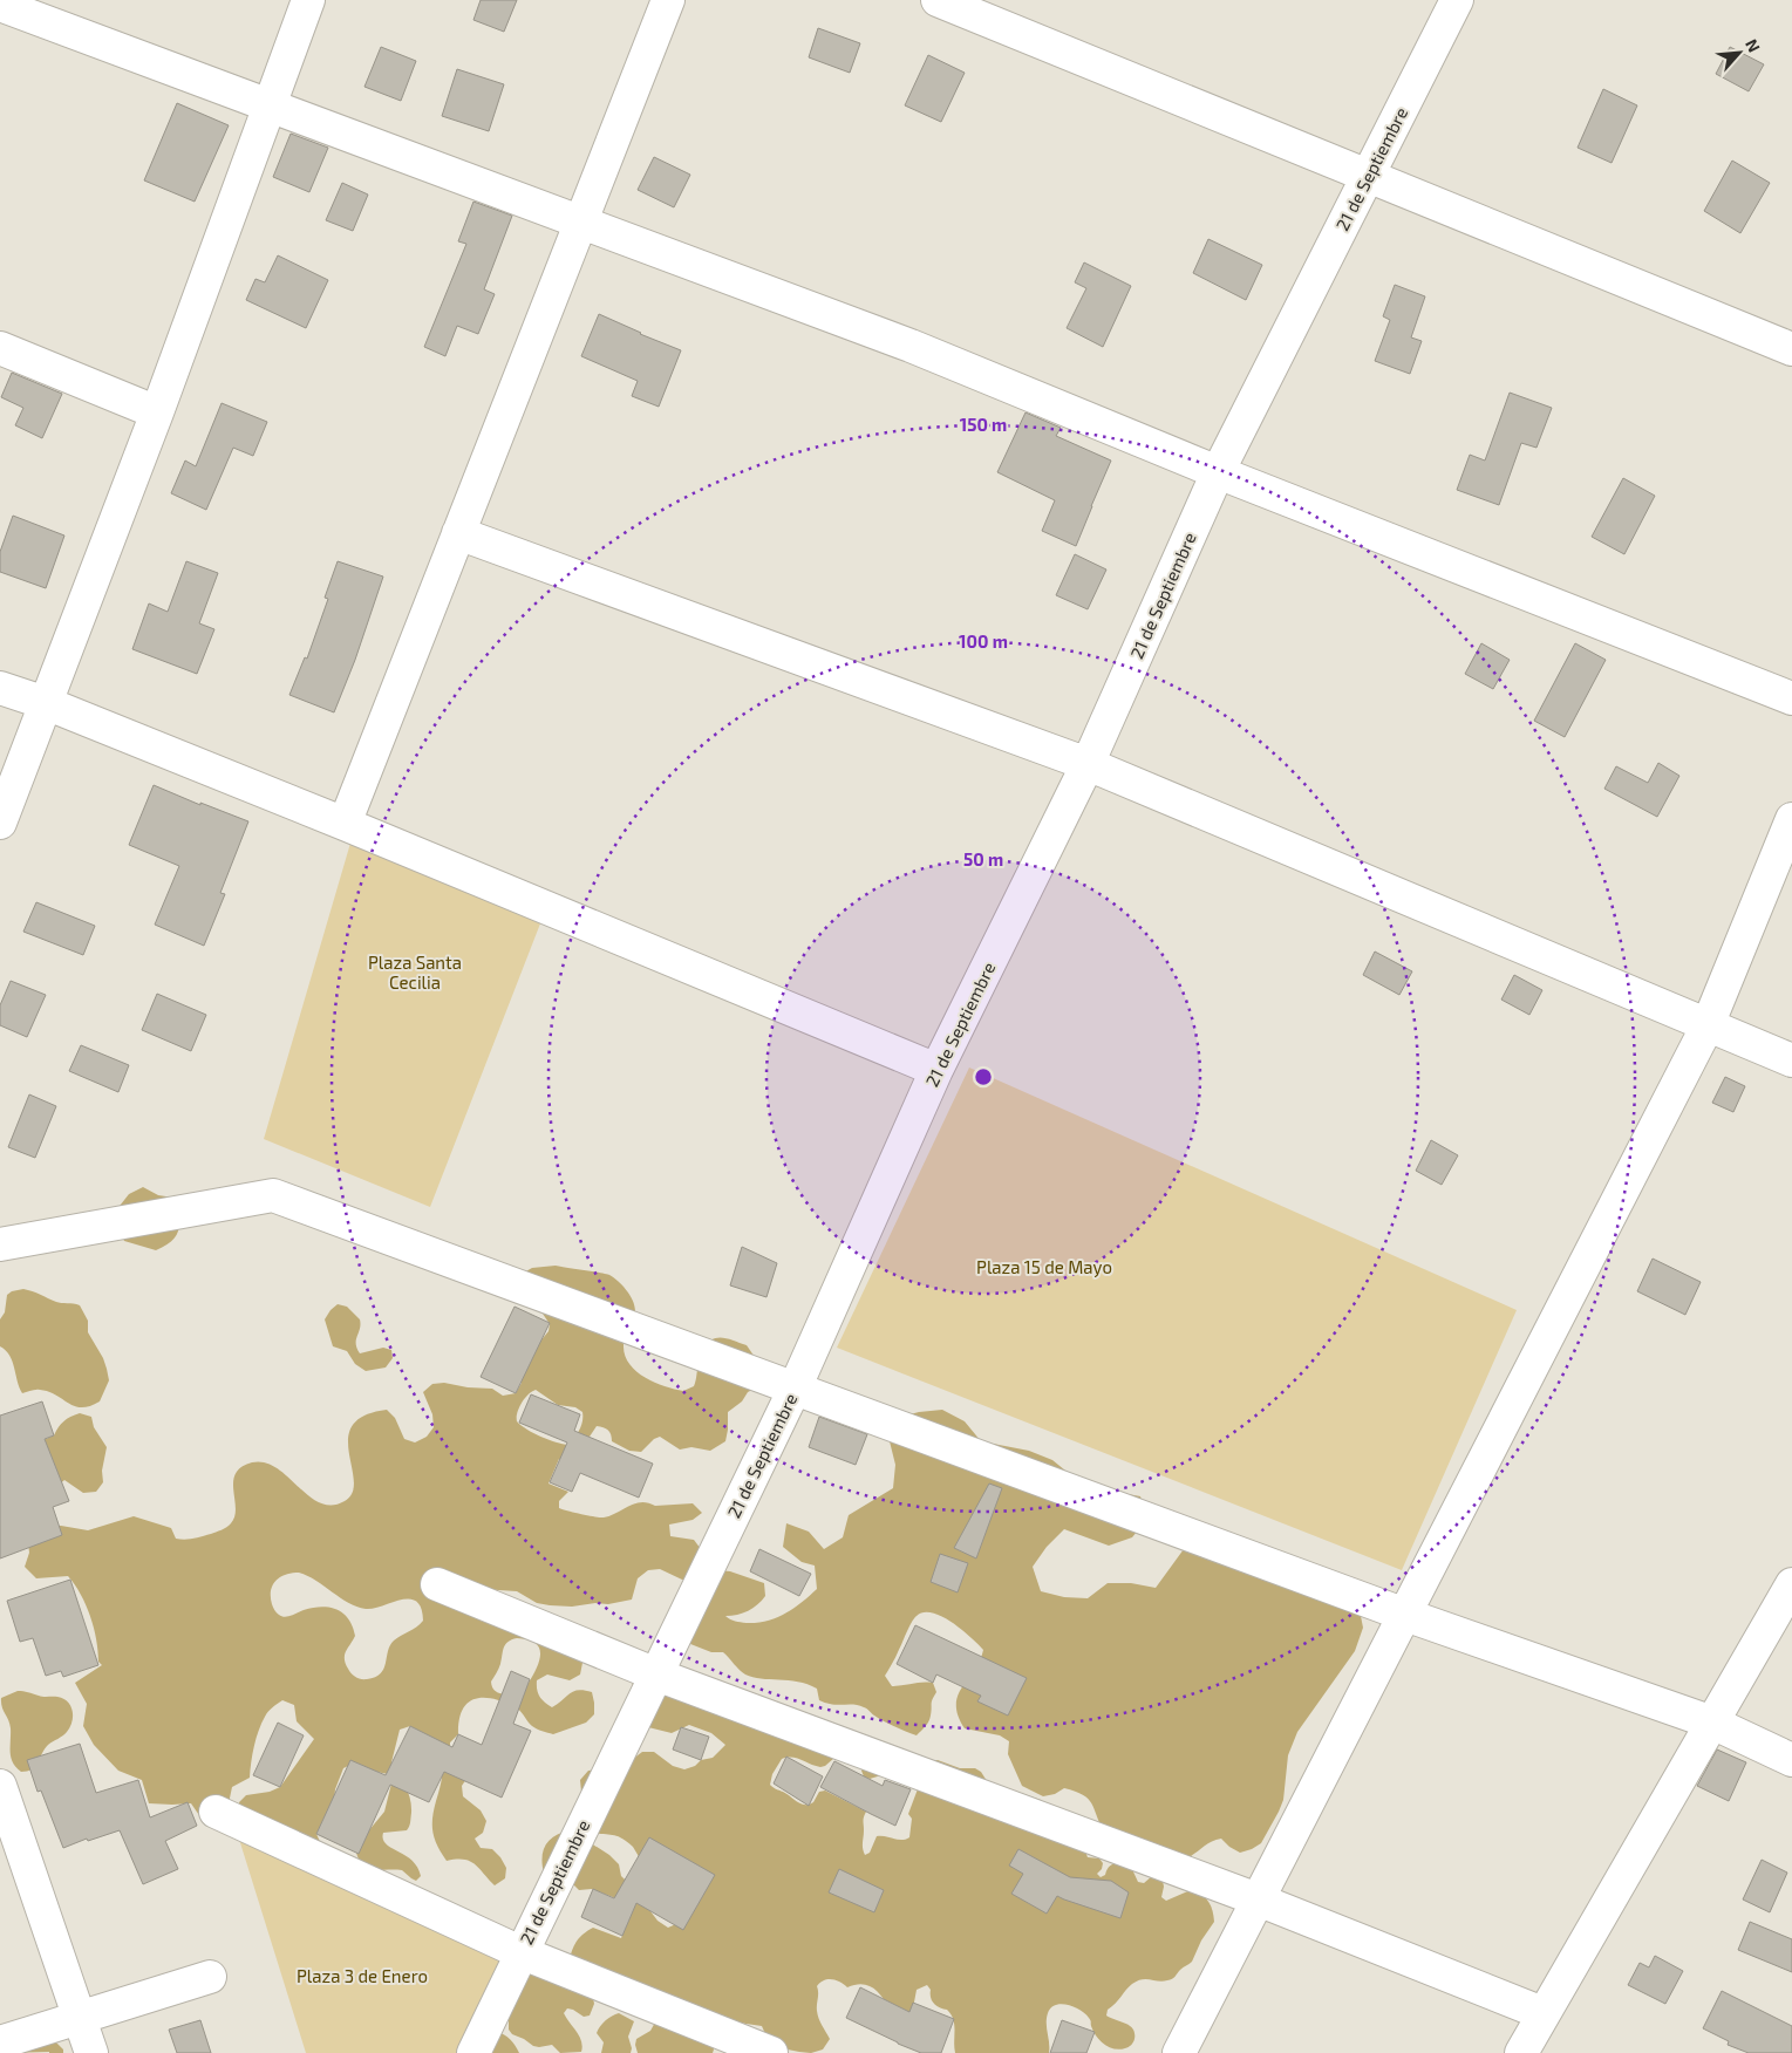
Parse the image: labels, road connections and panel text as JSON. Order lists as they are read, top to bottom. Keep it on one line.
{"streets":{"street":["21 de Septiembre"]},"parks":["Plaza Santa Cecilia","Plaza 15 de Mayo","Plaza 3 de Enero"],"north":"top right","rings":["150 m","100 m","50 m"]}
